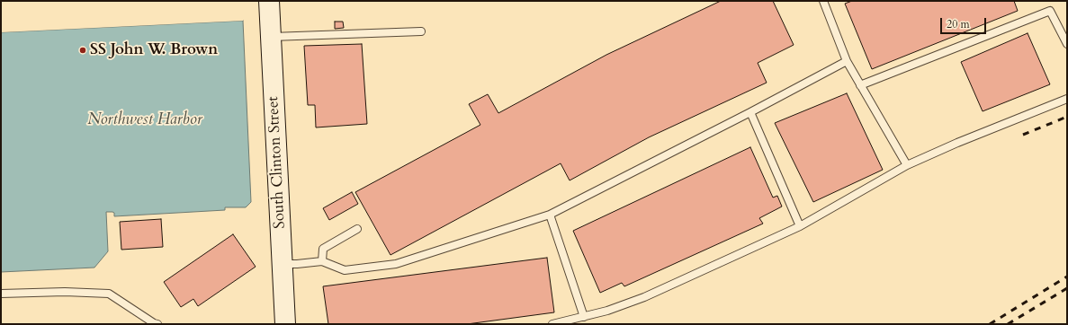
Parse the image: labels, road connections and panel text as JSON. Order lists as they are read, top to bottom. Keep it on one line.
{"streets":{"main road":["South Clinton Street"]},"water":["Northwest Harbor"],"places":["SS John W. Brown"],"scale_bar":"20 m"}
